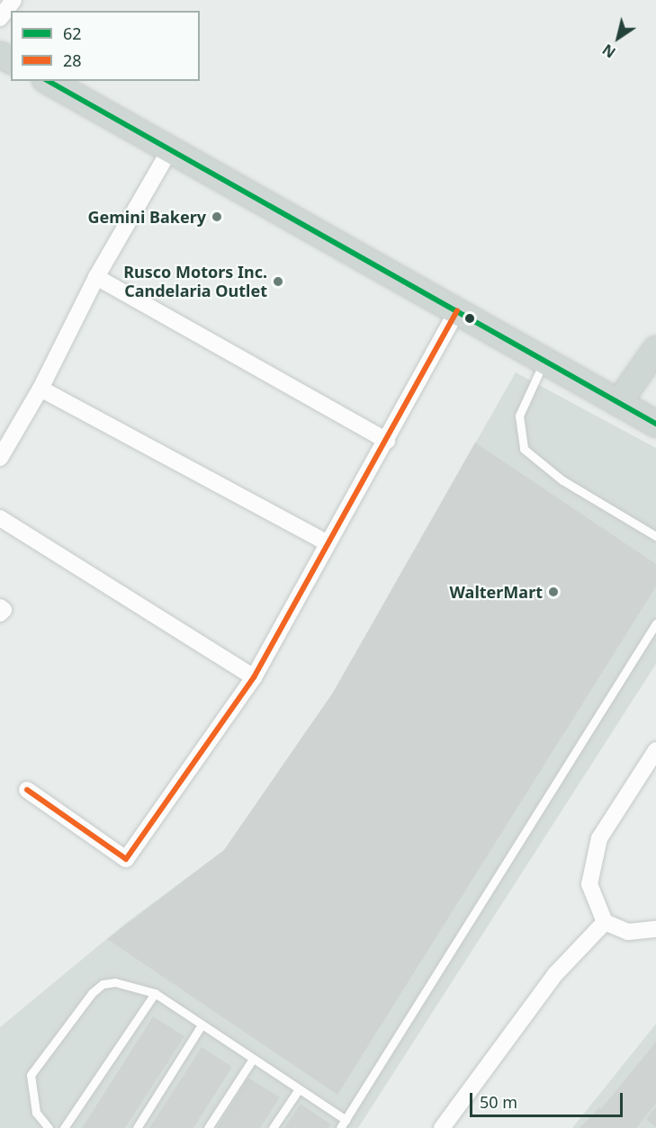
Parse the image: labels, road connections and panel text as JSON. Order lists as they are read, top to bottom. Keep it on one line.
{"places":["Gemini Bakery","Rusco Motors Inc. Candelaria Outlet","WalterMart"],"lines":["transit line 62","transit line 28"],"legend":["62","28"],"scale_bar":"50 m","north":"bottom left"}
